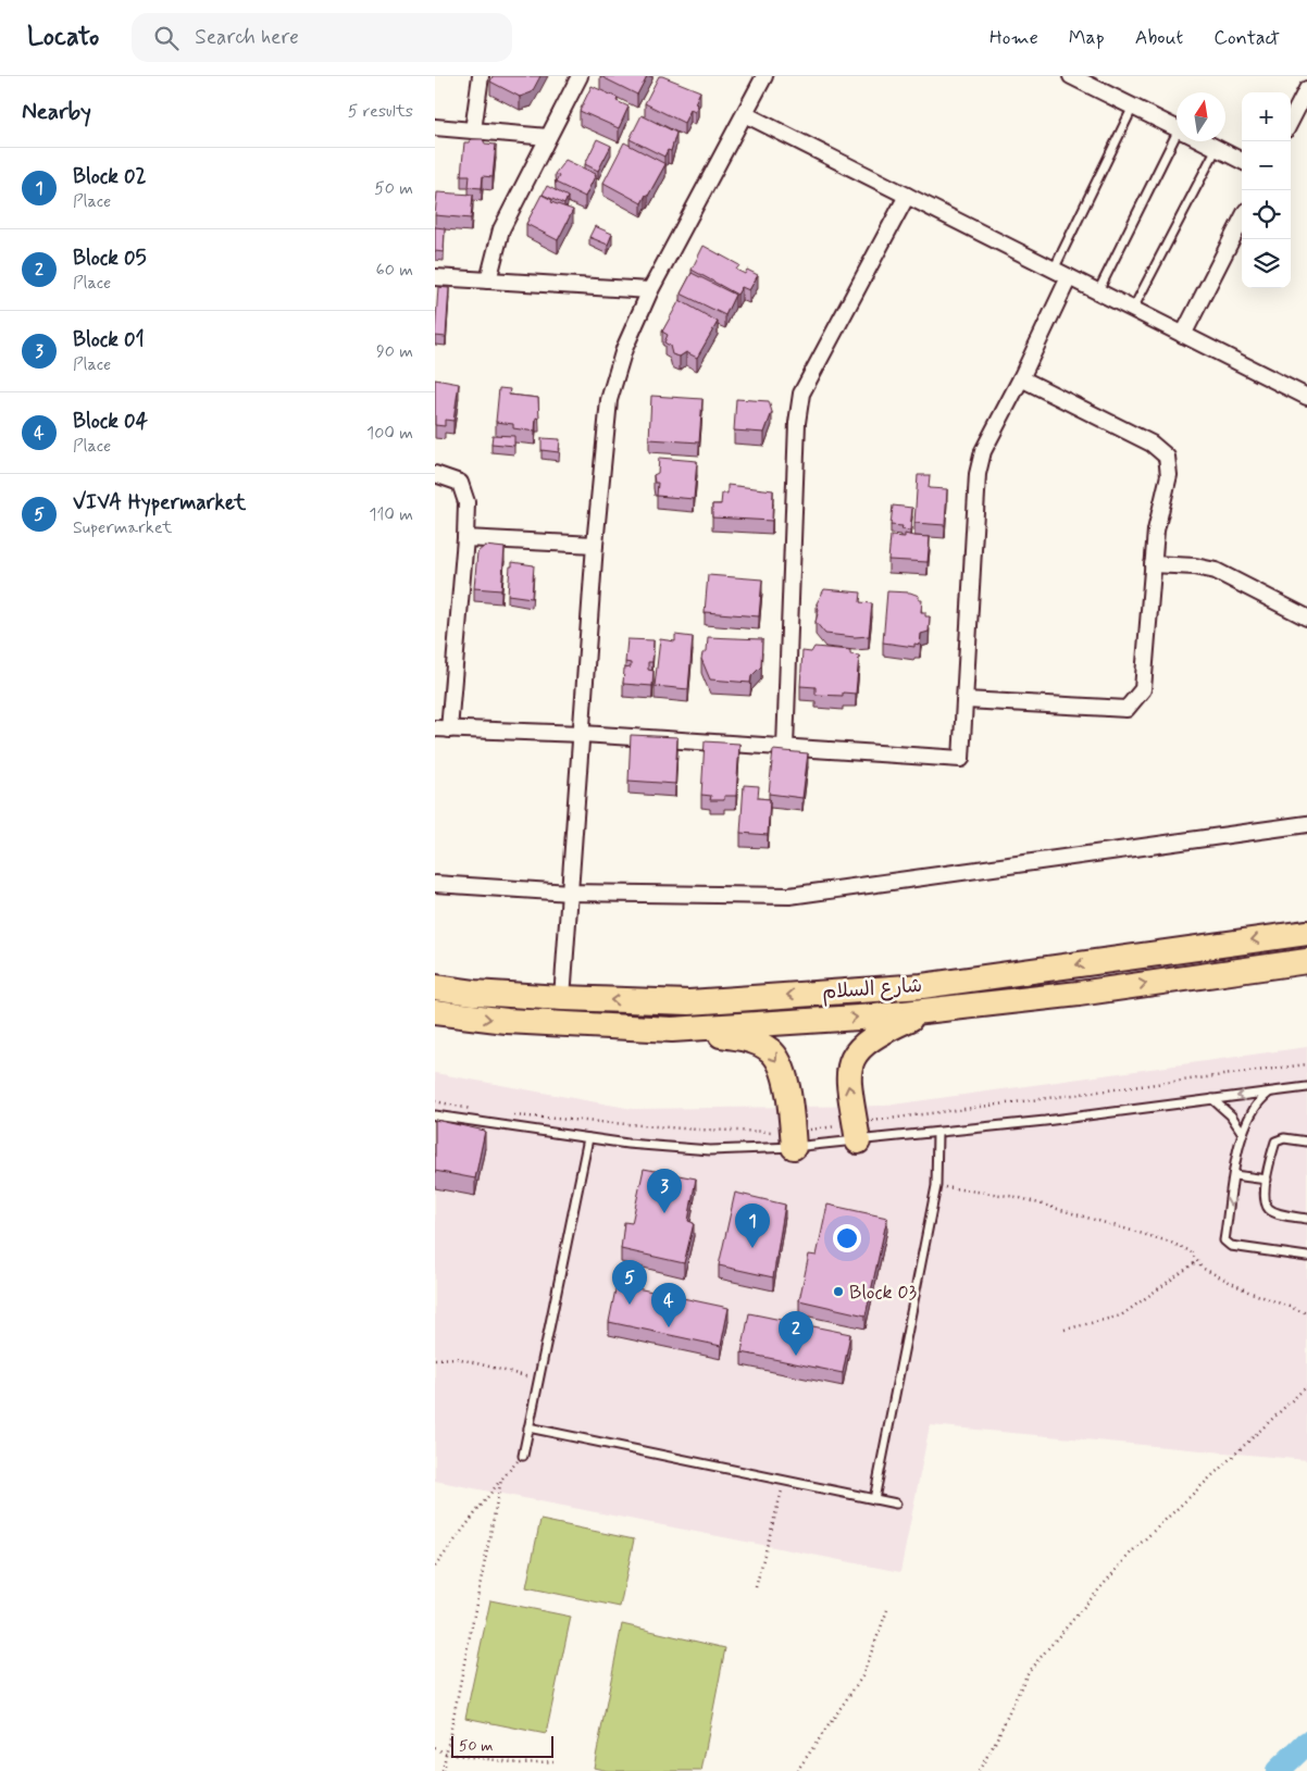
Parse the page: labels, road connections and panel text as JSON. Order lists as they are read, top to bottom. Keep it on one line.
{"streets":{"main road":["شارع السلام"]},"places":["Block 03"],"scale_bar":"50 m","north":"top","page":{"header":"Locato","search":"Search here","nav":["Home","Map","About","Contact"],"heading":["Nearby","5 results"],"map_buttons":["+","−"],"list":[{"mark":"1","name":"Block 02","note":"Place","value":"50 m"},{"mark":"2","name":"Block 05","note":"Place","value":"60 m"},{"mark":"3","name":"Block 01","note":"Place","value":"90 m"},{"mark":"4","name":"Block 04","note":"Place","value":"100 m"},{"mark":"5","name":"VIVA Hypermarket","note":"Supermarket","value":"110 m"}],"pins":["3","1","5","4","2"],"scale":"50 m"}}
